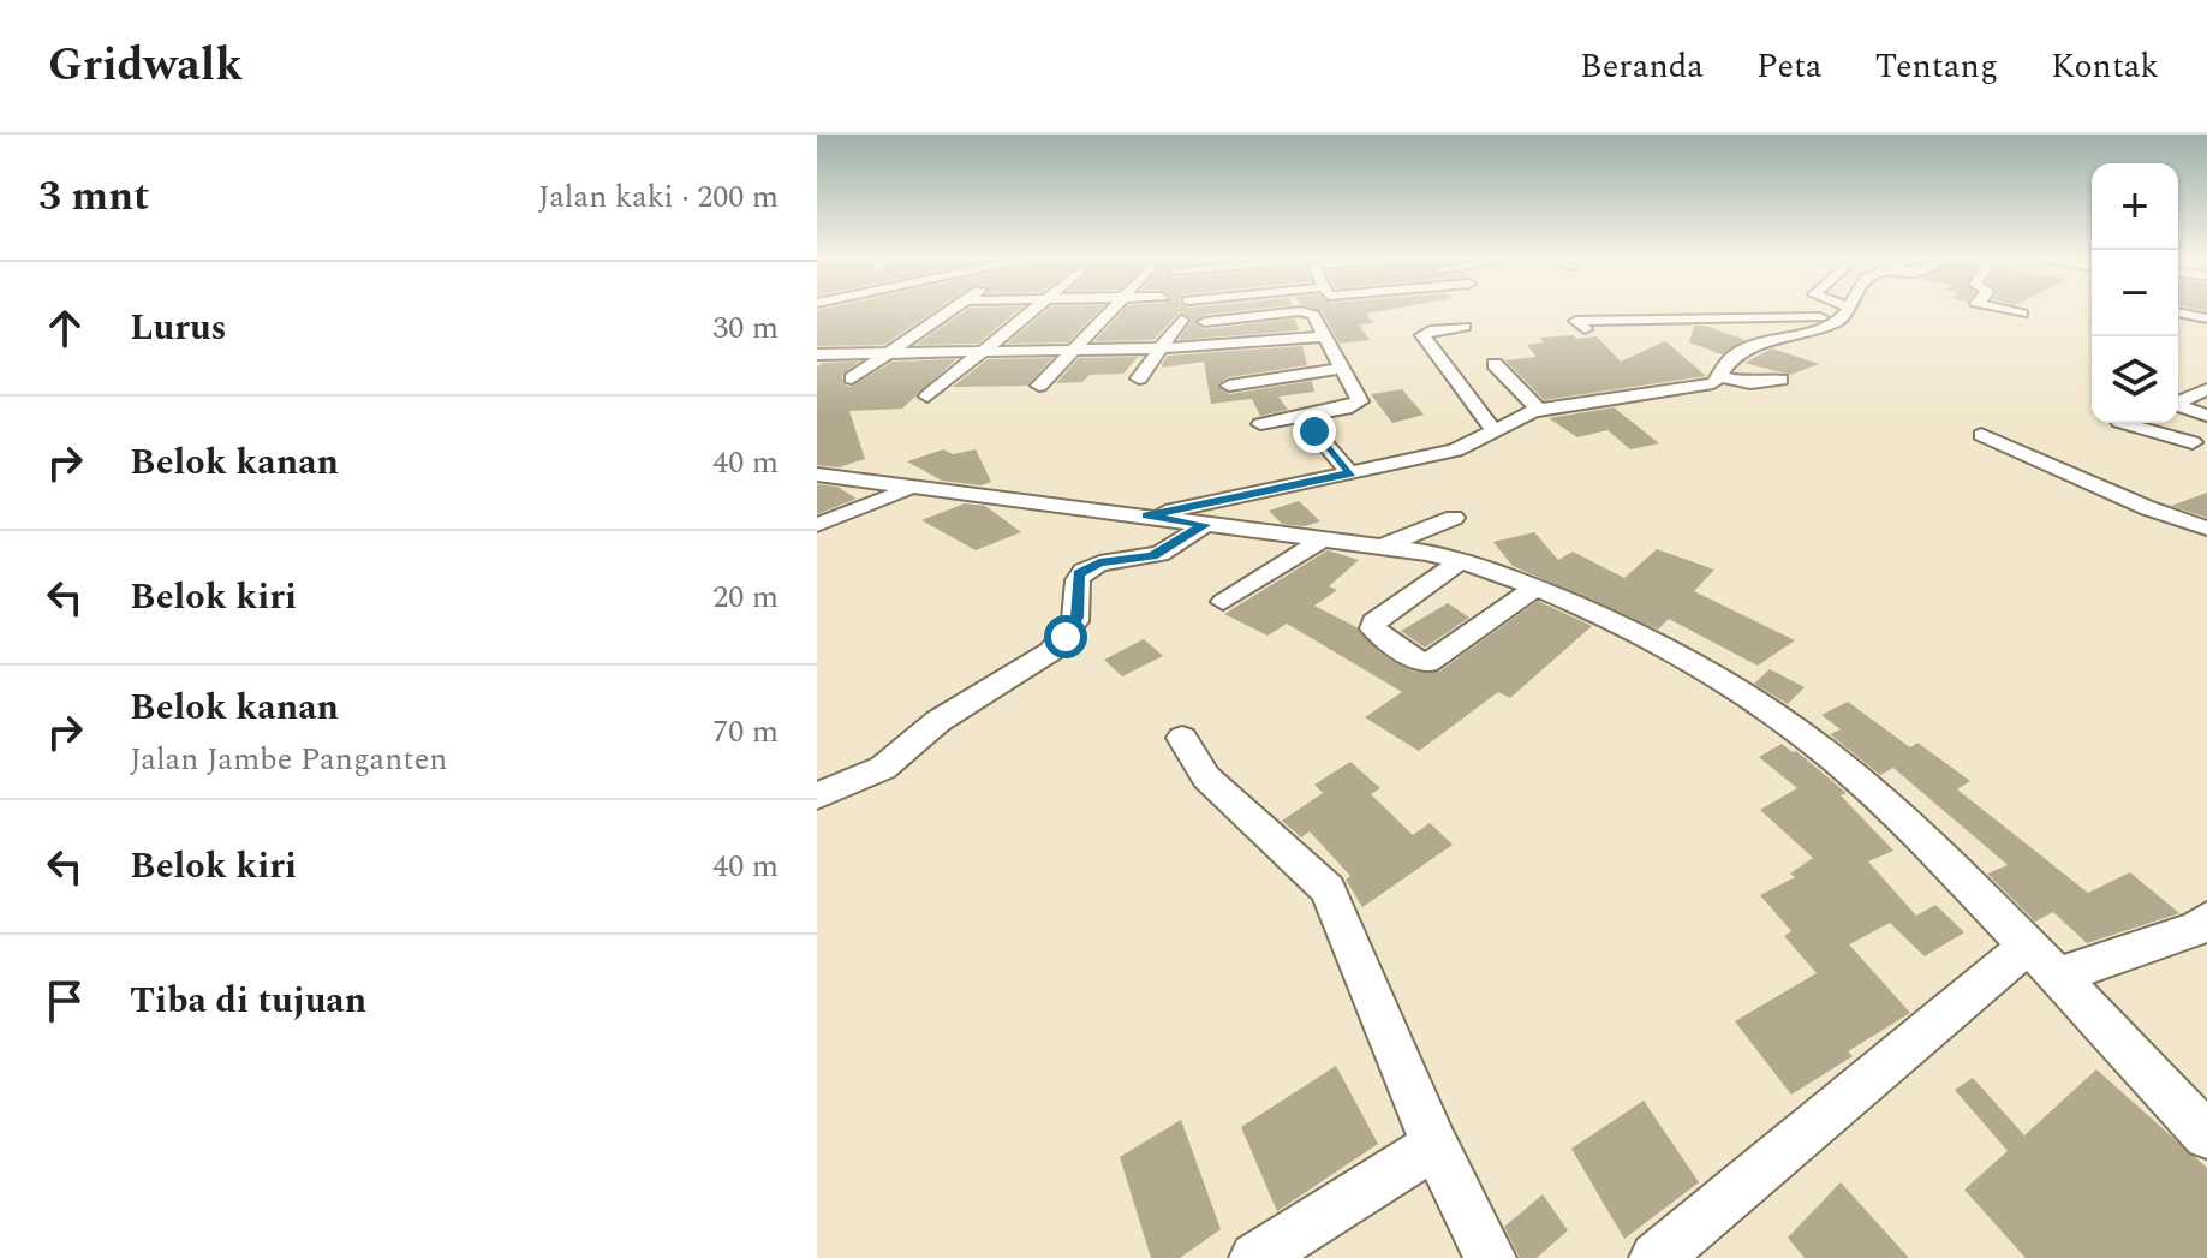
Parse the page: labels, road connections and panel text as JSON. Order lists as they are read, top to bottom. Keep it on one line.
{"page":{"header":"Gridwalk","nav":["Beranda","Peta","Tentang","Kontak"],"heading":["3 mnt","Jalan kaki · 200 m"],"map_buttons":["+","−"],"list":[["Lurus","30 m"],["Belok kanan","40 m"],["Belok kiri","20 m"],["Belok kanan","Jalan Jambe Panganten","70 m"],["Belok kiri","40 m"],"Tiba di tujuan"]}}
